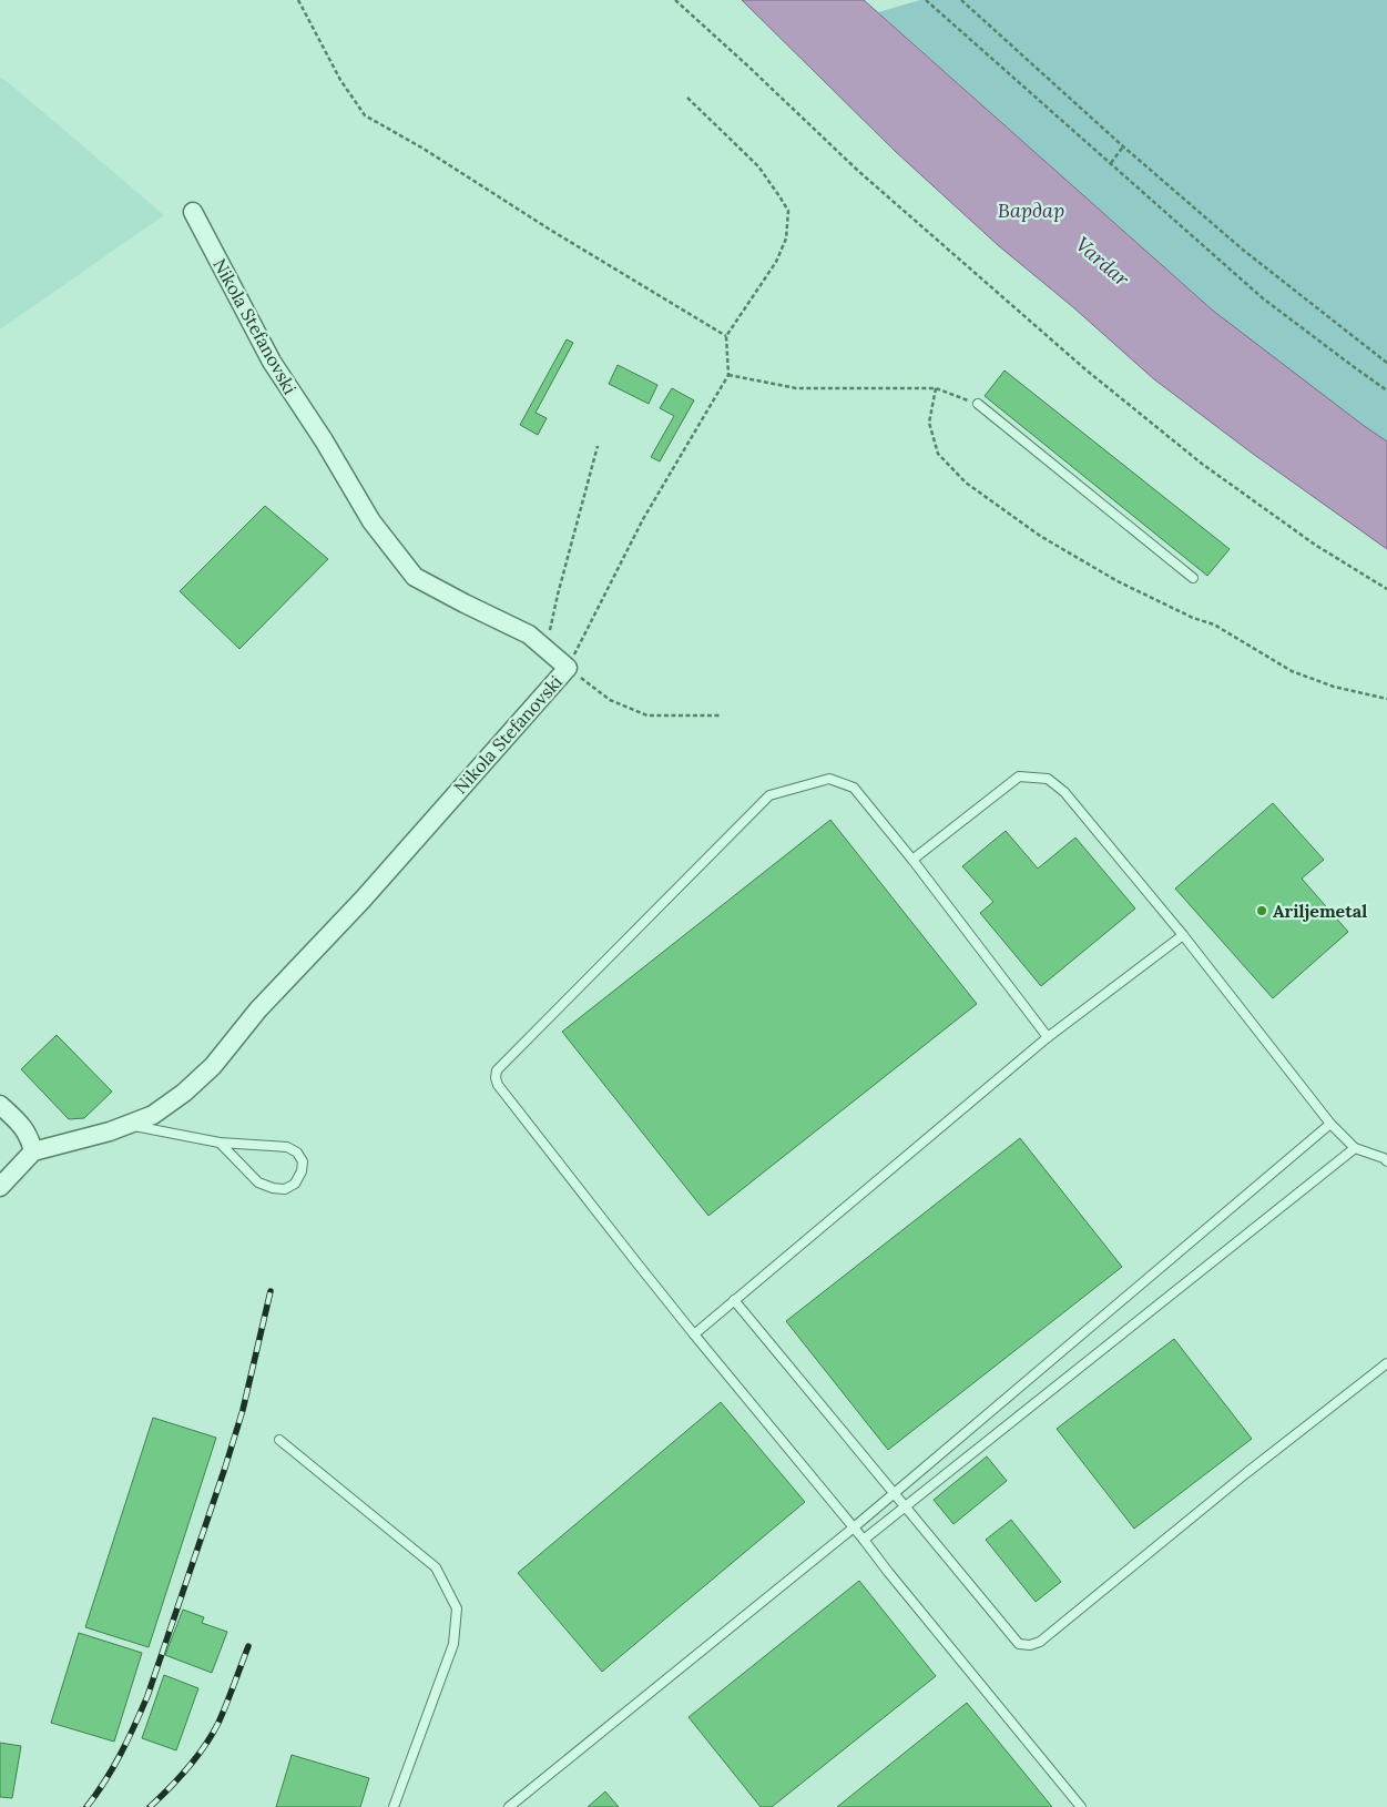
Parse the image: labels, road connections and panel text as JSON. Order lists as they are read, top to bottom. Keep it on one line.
{"streets":{"street":["Nikola Stefanovski"]},"water":["Вардар","Vardar"],"places":["Ariljemetal"]}
